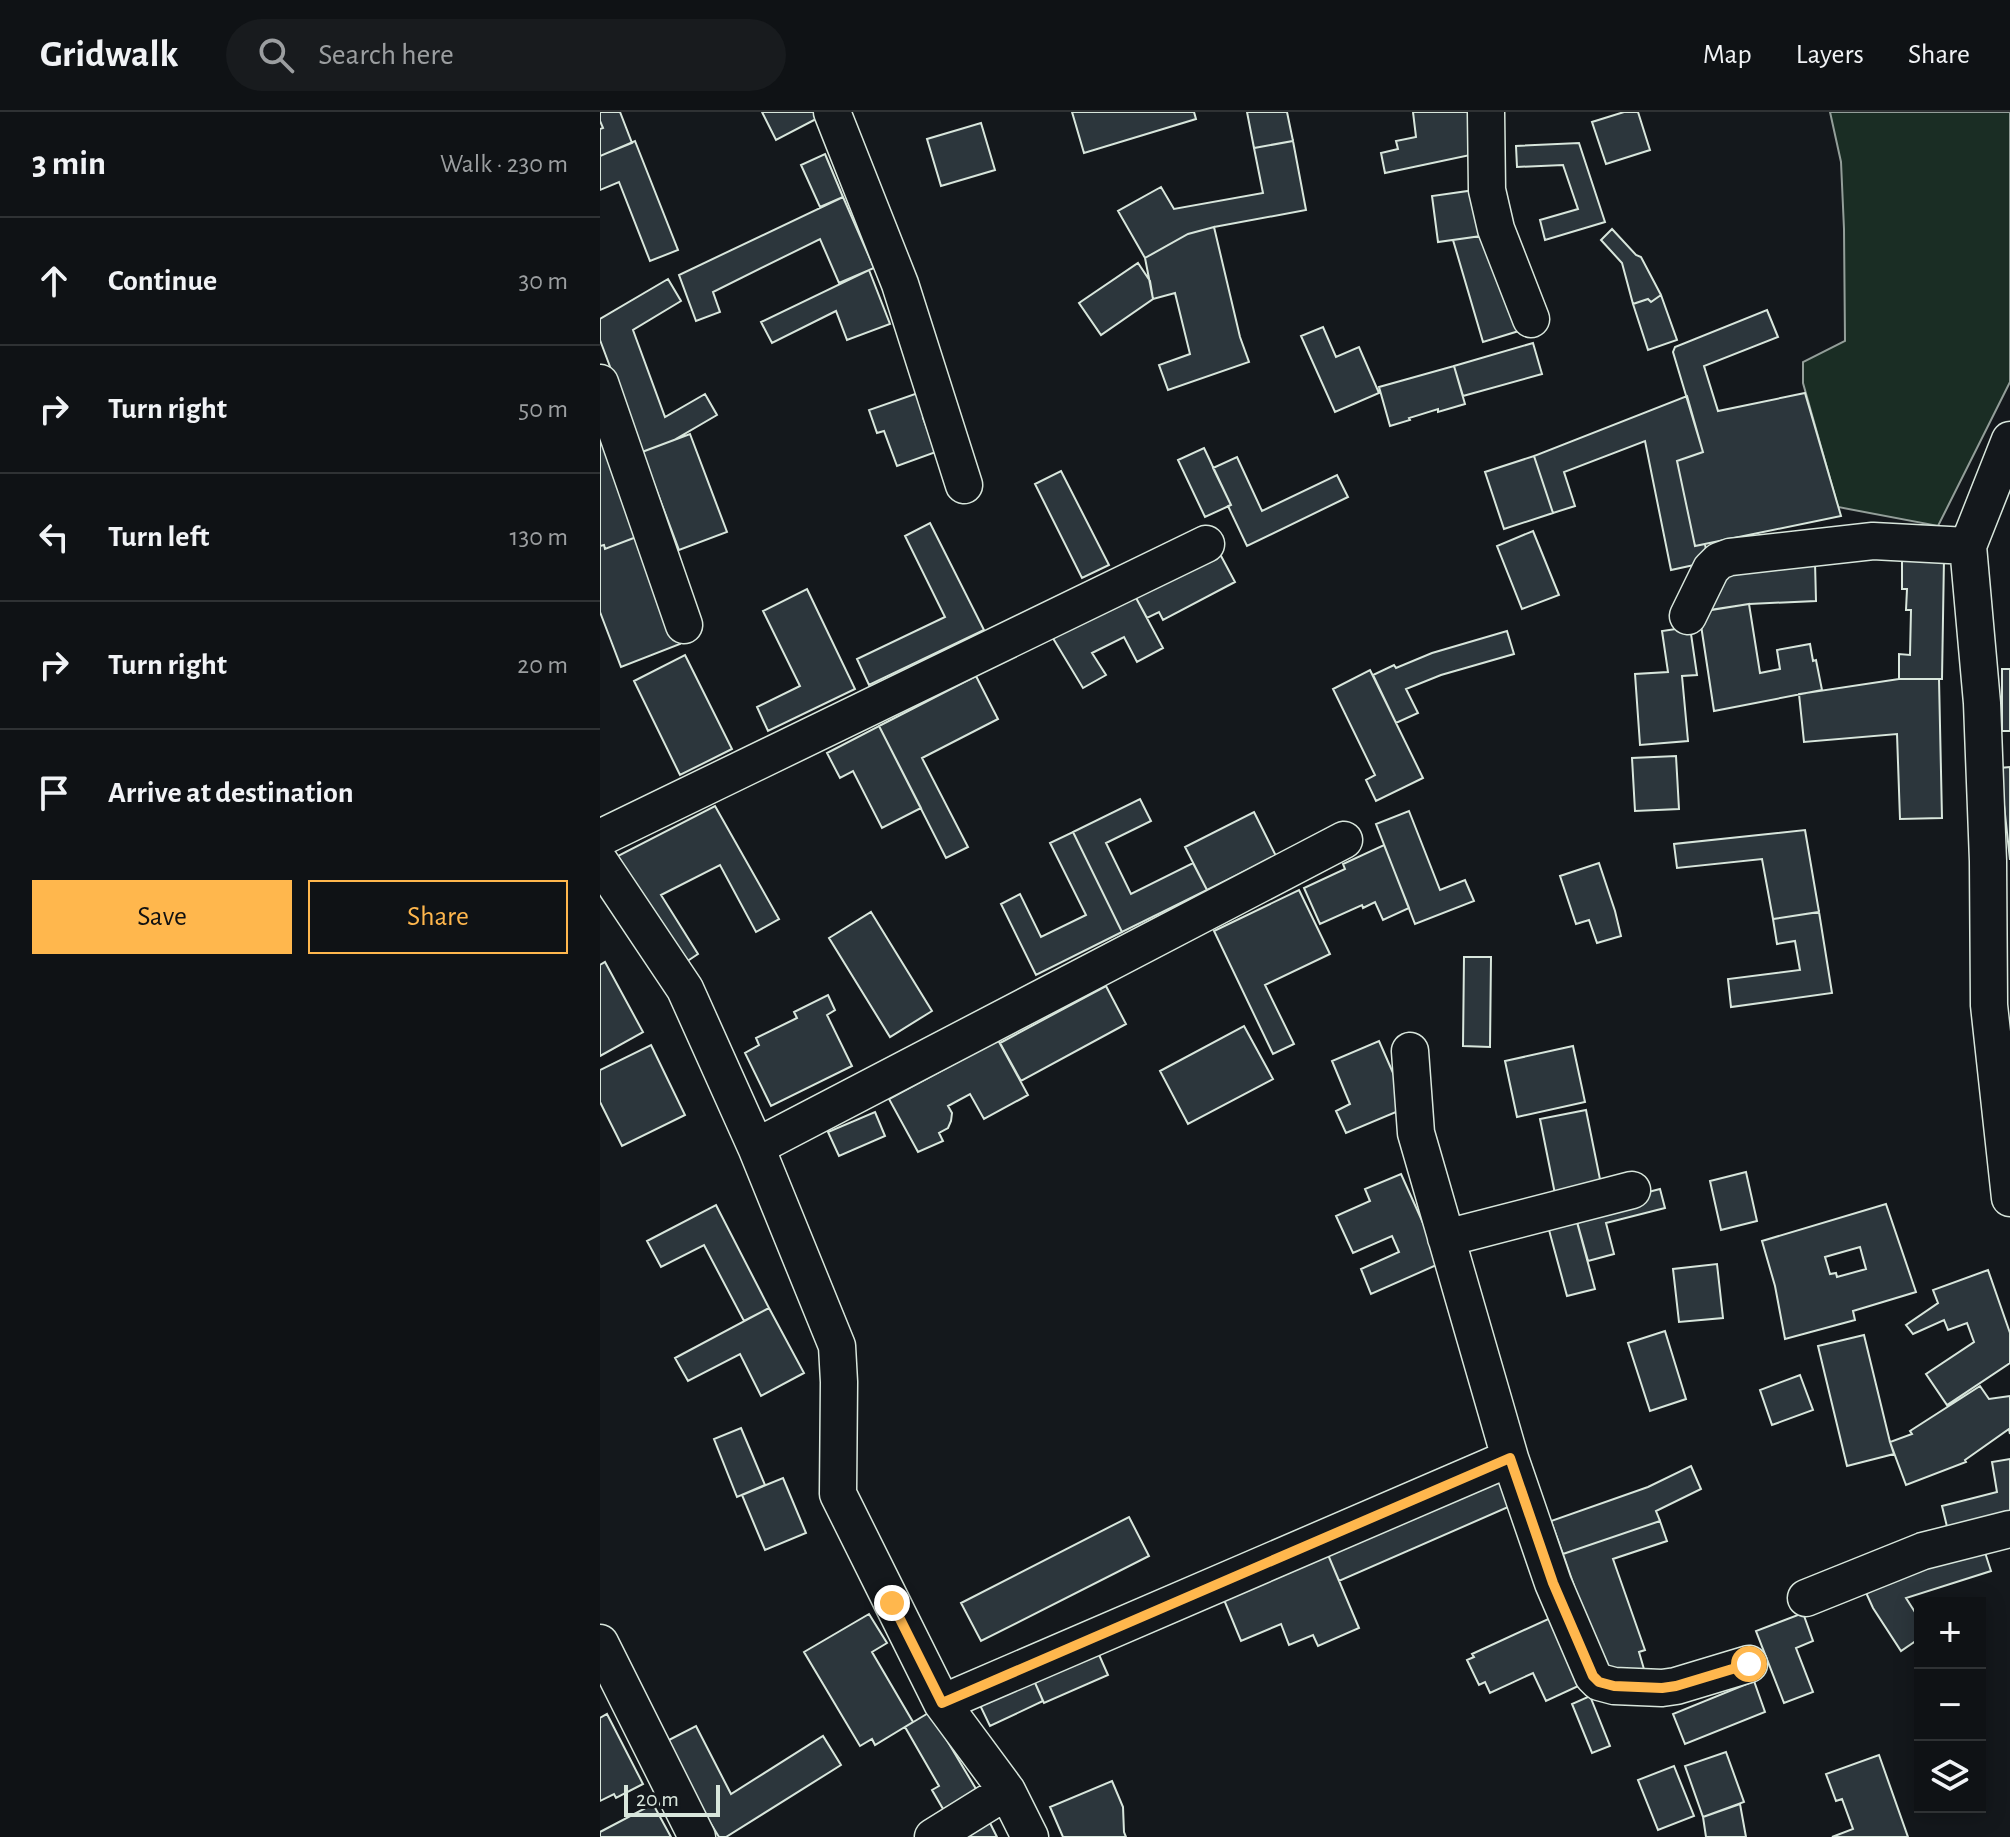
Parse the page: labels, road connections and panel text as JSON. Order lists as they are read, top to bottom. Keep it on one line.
{"scale_bar":"20 m","page":{"header":"Gridwalk","search":"Search here","nav":["Map","Layers","Share"],"heading":["3 min","Walk · 230 m"],"list":[["Continue","30 m"],["Turn right","50 m"],["Turn left","130 m"],["Turn right","20 m"],"Arrive at destination"],"buttons":["Save","Share"],"map_buttons":["+","−"],"scale":"20 m"}}
